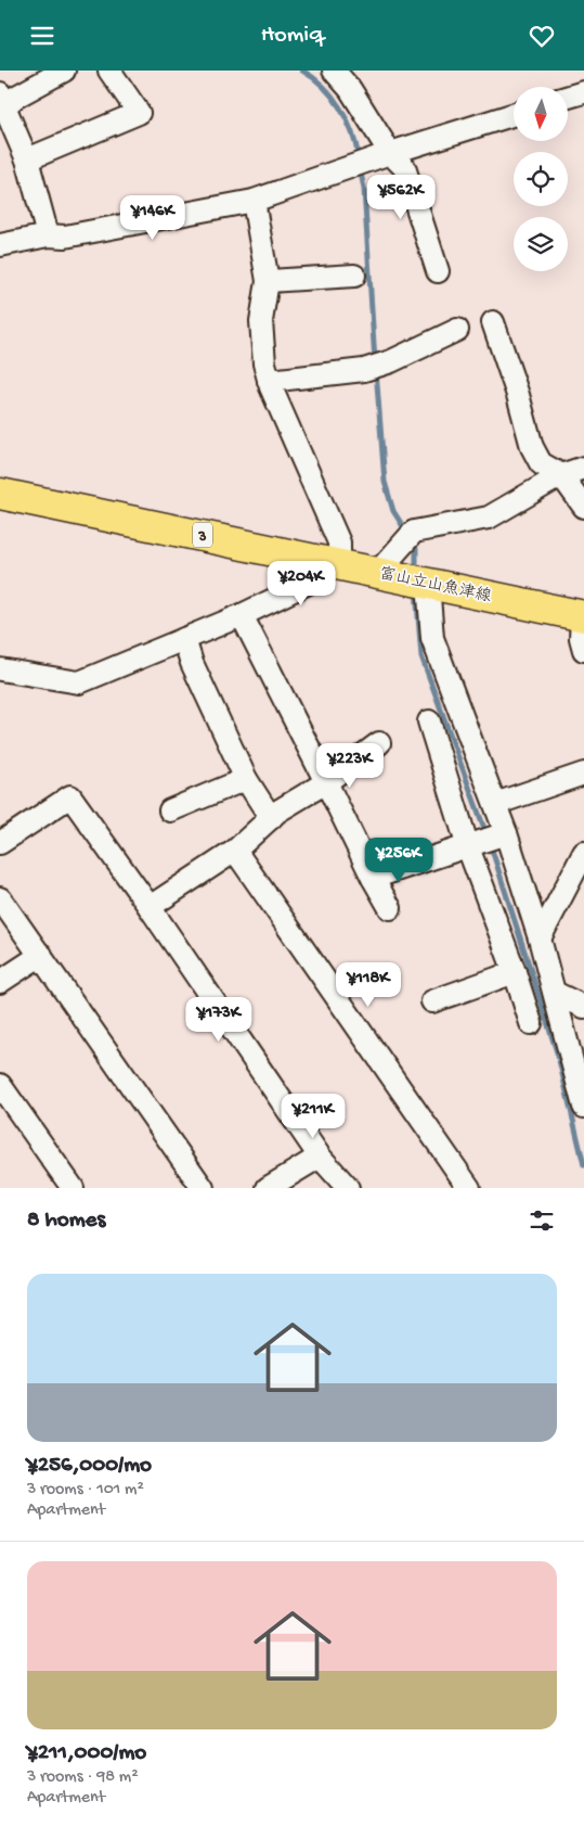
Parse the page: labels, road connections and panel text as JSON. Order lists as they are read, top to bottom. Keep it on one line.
{"streets":{"main road":["3","富山立山魚津線"]},"north":"bottom","page":{"header":"Homiq","price":["¥562K","¥146K","¥204K","¥223K","¥256K","¥118K","¥173K","¥211K"],"heading":"8 homes","list":[{"name":"¥256,000/mo","note":"3 rooms · 101 m² · Apartment"},{"name":"¥211,000/mo","note":"3 rooms · 98 m² · Apartment"}]}}
